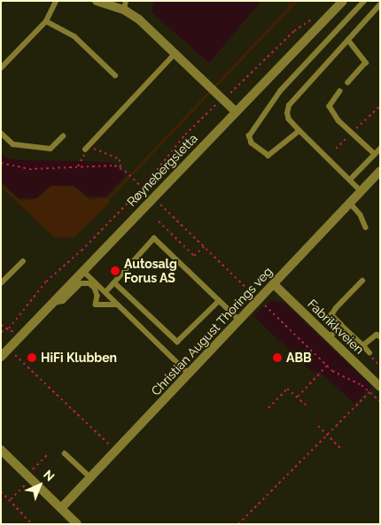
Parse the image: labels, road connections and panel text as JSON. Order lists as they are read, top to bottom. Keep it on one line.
{"streets":{"street":["Røynebergsletta","Fabrikkveien","Christian August Thorings veg"]},"crossings":[["Fabrikkveien","Christian August Thorings veg"]],"places":["Autosalg Forus AS","HiFi Klubben","ABB"],"north":"top right"}
